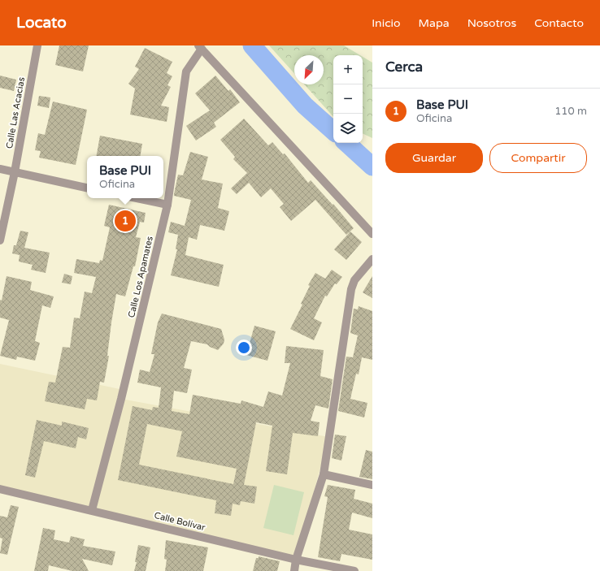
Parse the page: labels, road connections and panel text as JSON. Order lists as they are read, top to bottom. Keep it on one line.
{"streets":{"street":["Calle Las Acacias","Calle Los Apamates","Calle Bolívar"]},"crossings":[["Calle Los Apamates","Calle Bolívar"]],"north":"bottom left","page":{"header":"Locato","nav":["Inicio","Mapa","Nosotros","Contacto"],"heading":"Cerca","map_buttons":["+","−"],"list":[{"mark":"1","name":"Base PUI","note":"Oficina","value":"110 m"}],"buttons":["Guardar","Compartir"],"popup":["Base PUI","Oficina"],"pins":"1"}}
